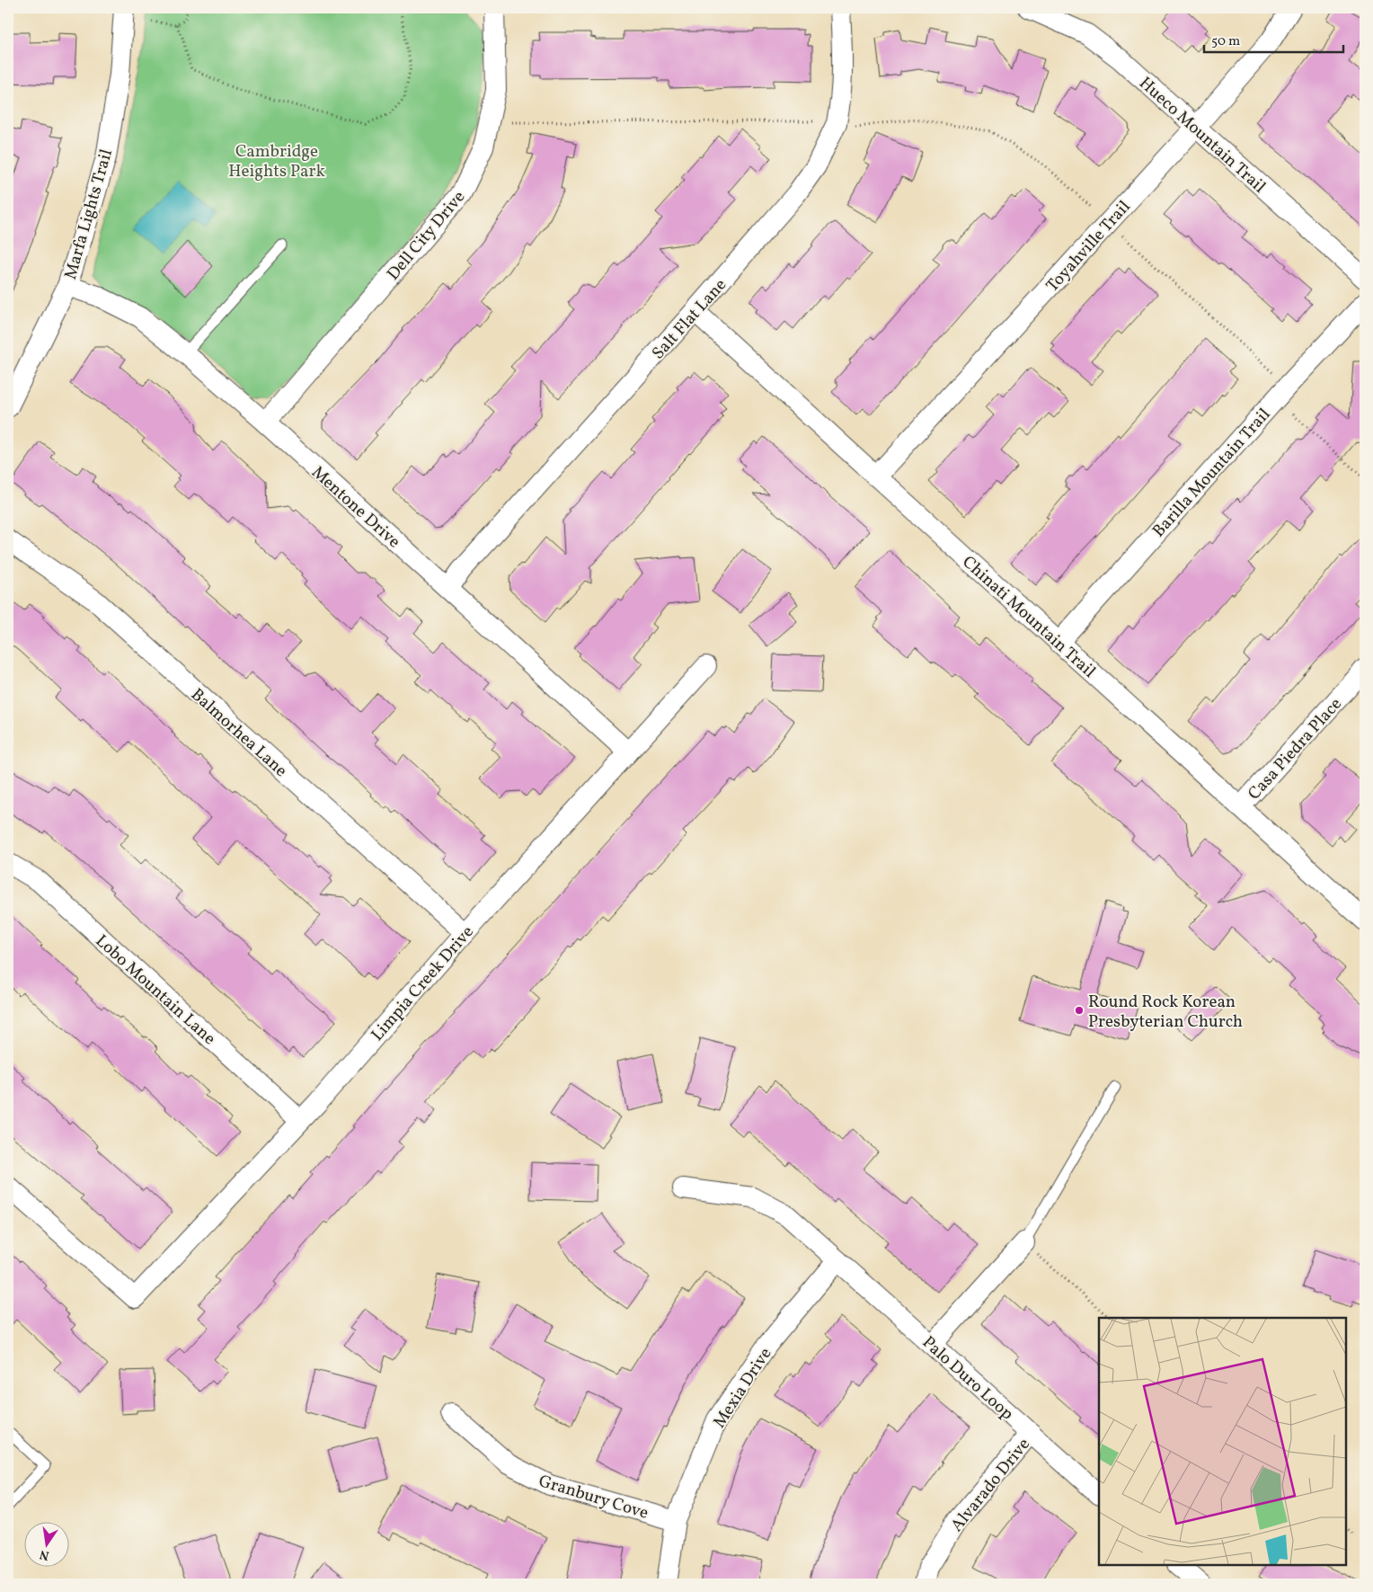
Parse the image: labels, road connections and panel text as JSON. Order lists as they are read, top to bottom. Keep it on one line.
{"streets":{"street":["Hueco Mountain Trail","Marfa Lights Trail","Dell City Drive","Toyahville Trail","Salt Flat Lane","Barilla Mountain Trail","Mentone Drive","Chinati Mountain Trail","Balmorhea Lane","Casa Piedra Place","Limpia Creek Drive","Lobo Mountain Lane","Palo Duro Loop","Mexia Drive","Alvarado Drive","Granbury Cove"]},"crossings":[["Hueco Mountain Trail","Toyahville Trail"],["Marfa Lights Trail","Mentone Drive"],["Dell City Drive","Mentone Drive"],["Toyahville Trail","Chinati Mountain Trail"],["Salt Flat Lane","Mentone Drive"],["Salt Flat Lane","Chinati Mountain Trail"],["Barilla Mountain Trail","Chinati Mountain Trail"],["Mentone Drive","Limpia Creek Drive"],["Chinati Mountain Trail","Casa Piedra Place"],["Balmorhea Lane","Limpia Creek Drive"],["Limpia Creek Drive","Lobo Mountain Lane"],["Palo Duro Loop","Mexia Drive"],["Palo Duro Loop","Alvarado Drive"],["Mexia Drive","Granbury Cove"]],"parks":["Cambridge Heights Park"],"places":["Round Rock Korean Presbyterian Church"],"scale_bar":"50 m","north":"bottom"}
